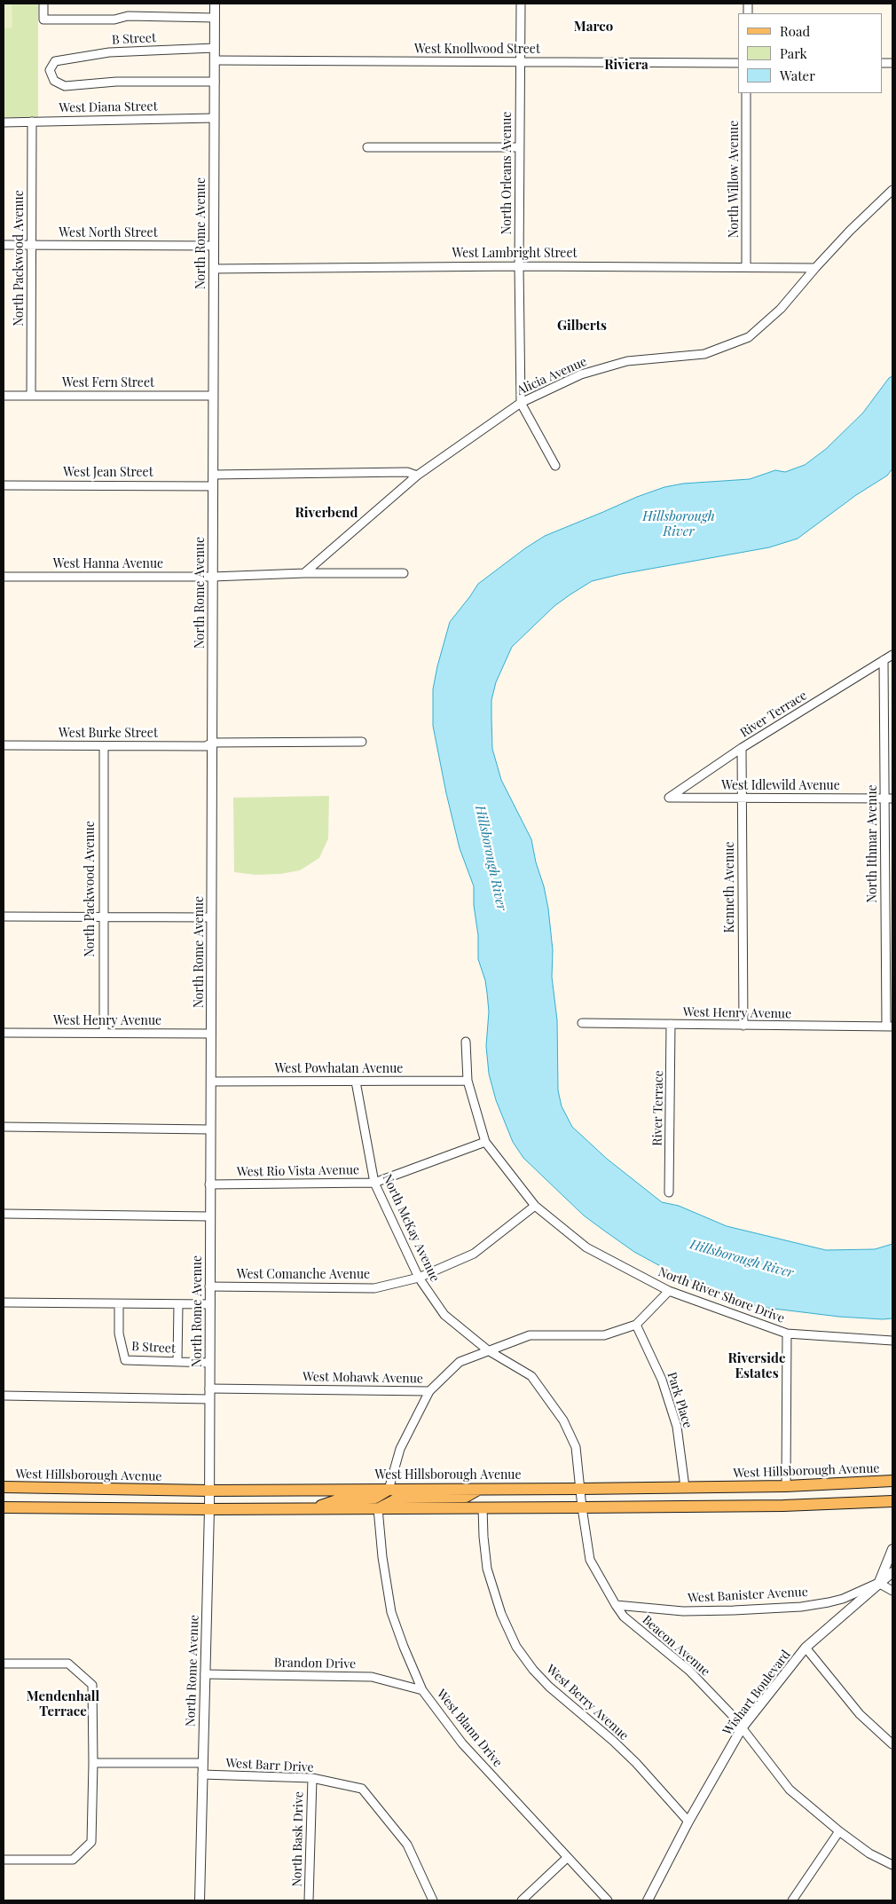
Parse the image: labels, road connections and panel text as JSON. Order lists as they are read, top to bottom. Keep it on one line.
{"streets":{"main road":["West Hillsborough Avenue"],"street":["B Street","West Knollwood Street","West Diana Street","North Orleans Avenue","North Willow Avenue","West North Street","North Rome Avenue","West Lambright Street","North Packwood Avenue","Alicia Avenue","West Fern Street","West Jean Street","West Hanna Avenue","River Terrace","West Burke Street","West Idlewild Avenue","North Ithmar Avenue","Kenneth Avenue","West Henry Avenue","West Powhatan Avenue","West Rio Vista Avenue","North McKay Avenue","West Comanche Avenue","North River Shore Drive","West Mohawk Avenue","Park Place","West Banister Avenue","Beacon Avenue","Brandon Drive","Wishart Boulevard","West Berry Avenue","West Blann Drive","West Barr Drive","North Bask Drive"]},"crossings":[["B Street","North Rome Avenue"],["West Knollwood Street","North Orleans Avenue"],["West Knollwood Street","North Rome Avenue"],["West Diana Street","North Rome Avenue"],["West Diana Street","North Packwood Avenue"],["North Orleans Avenue","West Lambright Street"],["North Orleans Avenue","Alicia Avenue"],["North Willow Avenue","West Lambright Street"],["West North Street","North Rome Avenue"],["West North Street","North Packwood Avenue"],["North Rome Avenue","West Lambright Street"],["North Rome Avenue","West Fern Street"],["North Rome Avenue","West Jean Street"],["North Rome Avenue","West Hanna Avenue"],["North Rome Avenue","West Burke Street"],["North Rome Avenue","West Henry Avenue"],["North Rome Avenue","West Powhatan Avenue"],["North Rome Avenue","West Rio Vista Avenue"],["North Rome Avenue","West Comanche Avenue"],["North Rome Avenue","West Mohawk Avenue"],["North Rome Avenue","West Hillsborough Avenue"],["North Rome Avenue","Brandon Drive"],["North Rome Avenue","West Barr Drive"],["West Lambright Street","Alicia Avenue"],["North Packwood Avenue","West Fern Street"],["North Packwood Avenue","West Burke Street"],["North Packwood Avenue","West Henry Avenue"],["River Terrace","West Idlewild Avenue"],["River Terrace","North Ithmar Avenue"],["River Terrace","Kenneth Avenue"],["River Terrace","West Henry Avenue"],["West Idlewild Avenue","North Ithmar Avenue"],["West Idlewild Avenue","Kenneth Avenue"],["North Ithmar Avenue","West Henry Avenue"],["Kenneth Avenue","West Henry Avenue"],["West Powhatan Avenue","North McKay Avenue"],["West Powhatan Avenue","North River Shore Drive"],["West Rio Vista Avenue","North McKay Avenue"],["West Rio Vista Avenue","North River Shore Drive"],["North McKay Avenue","West Comanche Avenue"],["North McKay Avenue","West Mohawk Avenue"],["North McKay Avenue","West Hillsborough Avenue"],["North McKay Avenue","Beacon Avenue"],["West Comanche Avenue","North River Shore Drive"],["North River Shore Drive","West Mohawk Avenue"],["West Mohawk Avenue","Park Place"],["Park Place","West Hillsborough Avenue"],["West Banister Avenue","Beacon Avenue"],["West Banister Avenue","Wishart Boulevard"],["Beacon Avenue","Wishart Boulevard"],["Brandon Drive","West Blann Drive"],["Wishart Boulevard","West Berry Avenue"],["West Barr Drive","North Bask Drive"]],"districts":["Marco","Riviera","Gilberts","Riverbend","Riverside Estates","Mendenhall Terrace"],"water":["Hillsborough River"],"legend":["Road","Park","Water"]}
